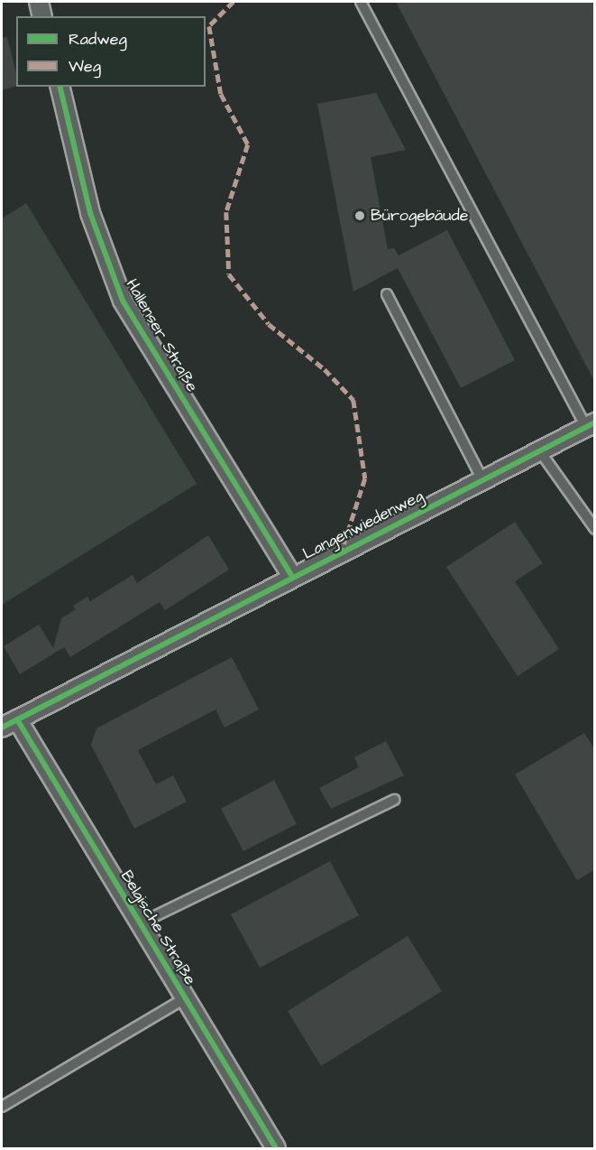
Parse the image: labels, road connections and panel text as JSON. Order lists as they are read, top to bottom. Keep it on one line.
{"streets":{"street":["Hallenser Straße","Langenwiedenweg","Belgische Straße"]},"crossings":[["Hallenser Straße","Langenwiedenweg"],["Langenwiedenweg","Belgische Straße"]],"places":["Bürogebäude"],"legend":["Radweg","Weg"]}
